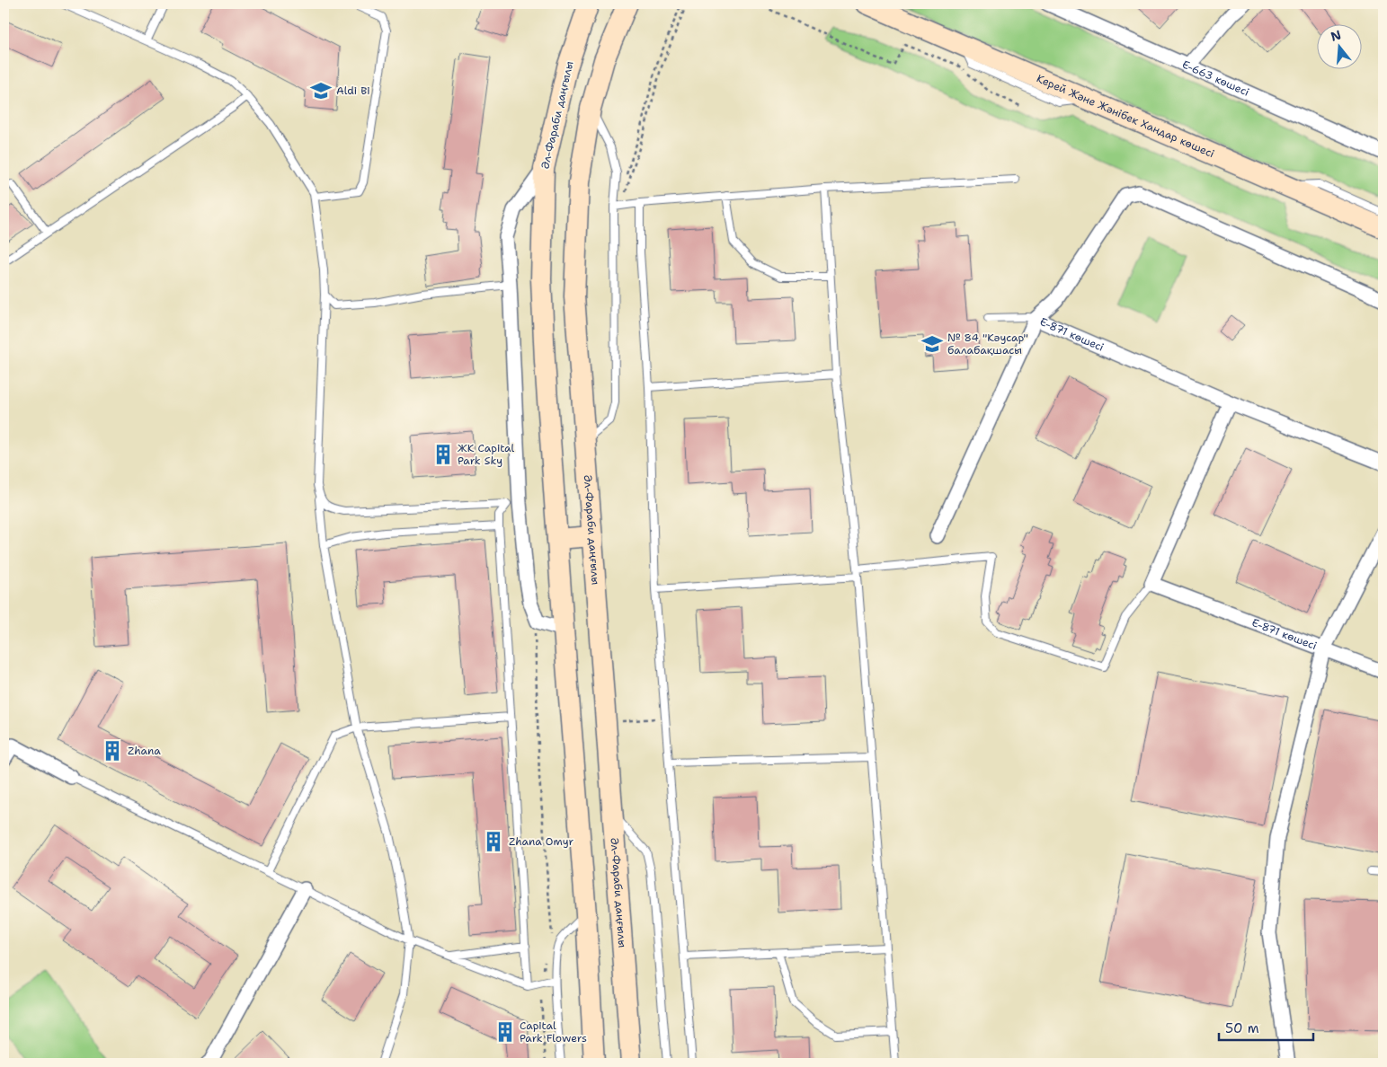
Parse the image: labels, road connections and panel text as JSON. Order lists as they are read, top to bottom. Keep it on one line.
{"streets":{"main road":["Әл-Фараби даңғылы","Керей Және Жәнібек Хандар көшесі"],"street":["Е-663 көшесі","Е-871 көшесі"]},"places":{"school or university":["Aldi Bi","№ 84 \"Кәусар\" балабақшасы"],"building":["ЖК Capital Park Sky","Zhana","Zhana Omyr","Capital Park Flowers"]},"scale_bar":"50 m","north":"top"}
